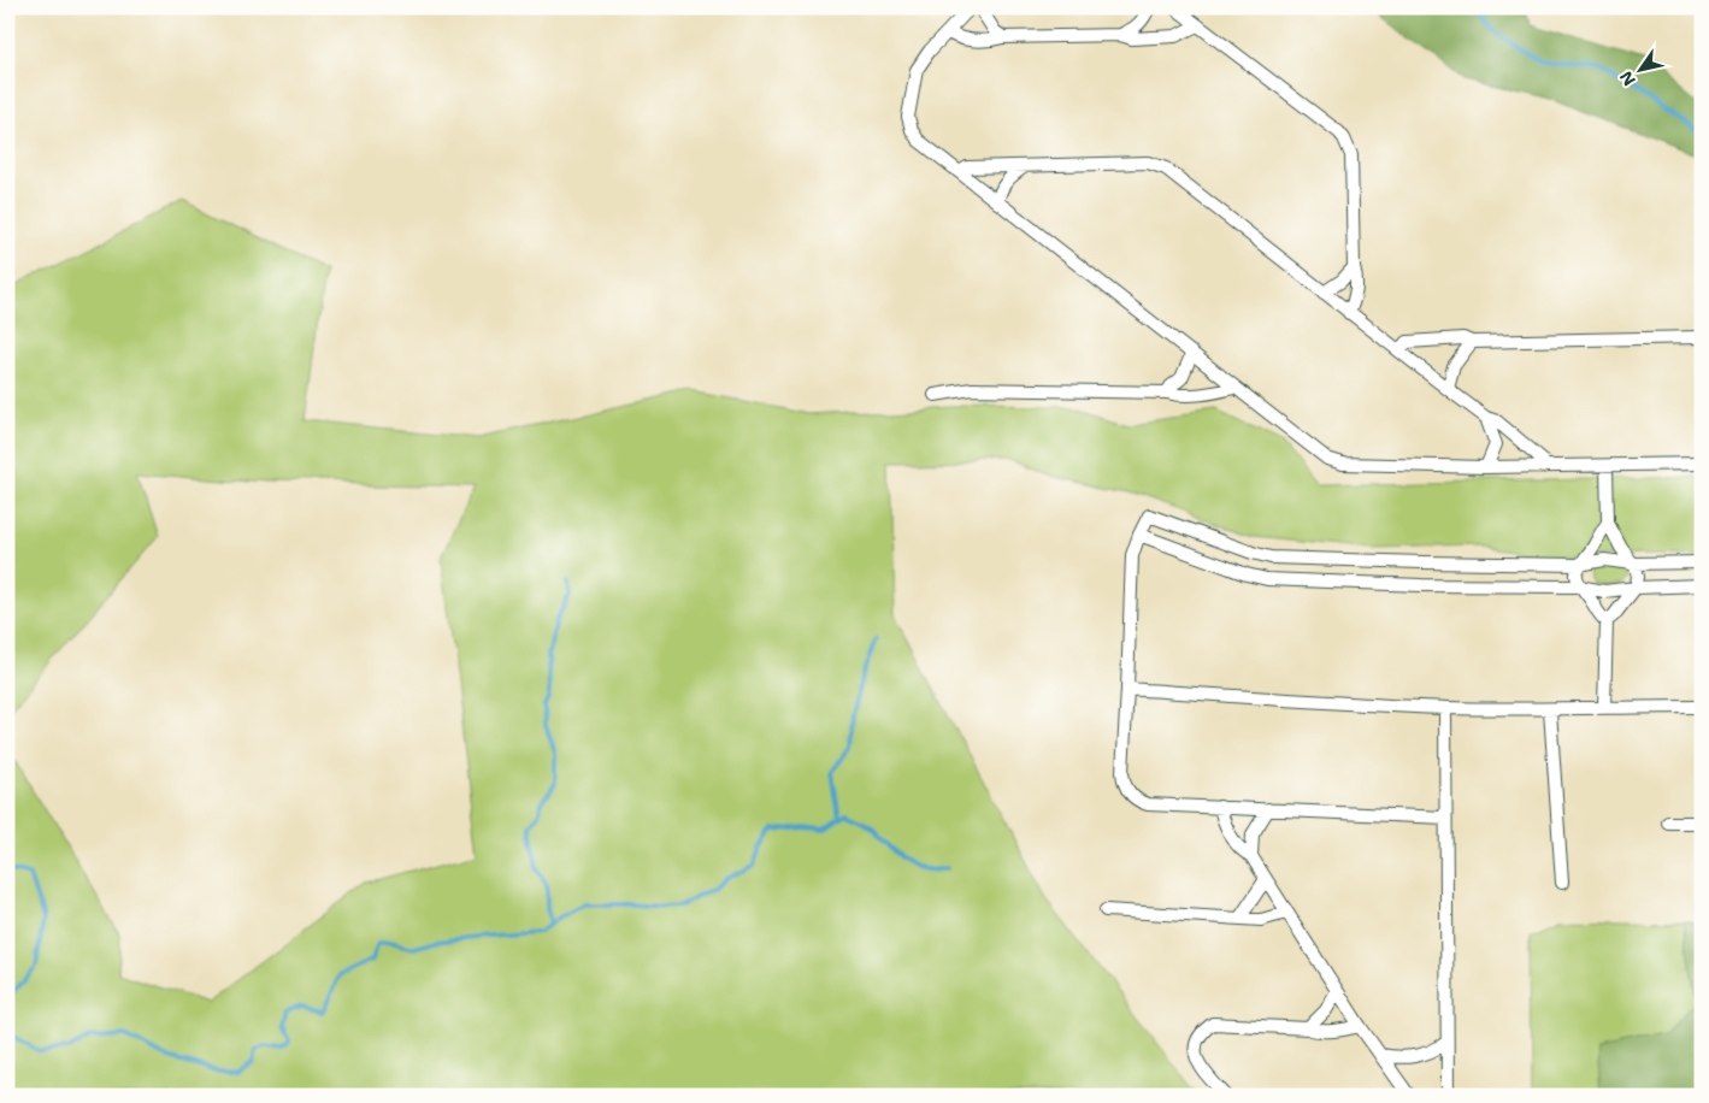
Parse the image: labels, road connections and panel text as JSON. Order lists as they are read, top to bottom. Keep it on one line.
{"north":"bottom left"}
